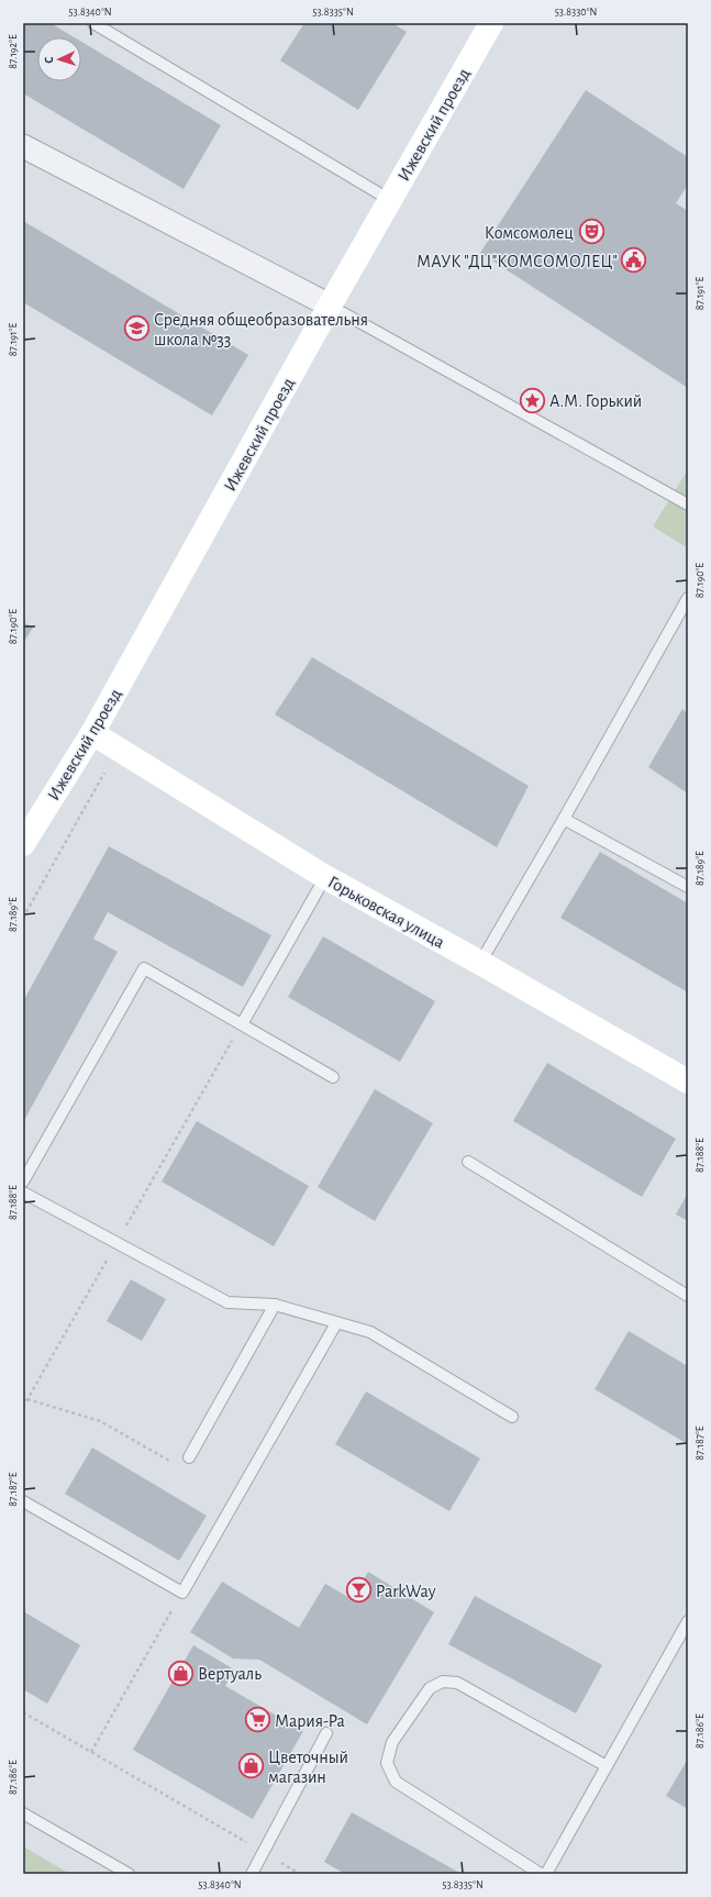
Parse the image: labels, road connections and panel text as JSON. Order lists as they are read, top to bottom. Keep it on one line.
{"streets":{"street":["Ижевский проезд","Горьковская улица"]},"crossings":[["Ижевский проезд","Горьковская улица"]],"places":{"theatre":["Комсомолец"],"public building":["МАУК \"ДЦ\"КОМСОМОЛЕЦ\""],"school or university":["Средняя общеобразовательня школа №33"],"place":["А.М. Горький"],"bar":["ParkWay"],"shop":["Вертуаль","Цветочный магазин"],"supermarket":["Мария-Ра"]},"north":"left","coordinates":["53.8340°N","53.8335°N","53.8330°N","87.192°E","87.191°E","87.190°E","87.189°E","87.188°E","87.187°E","87.186°E"]}
